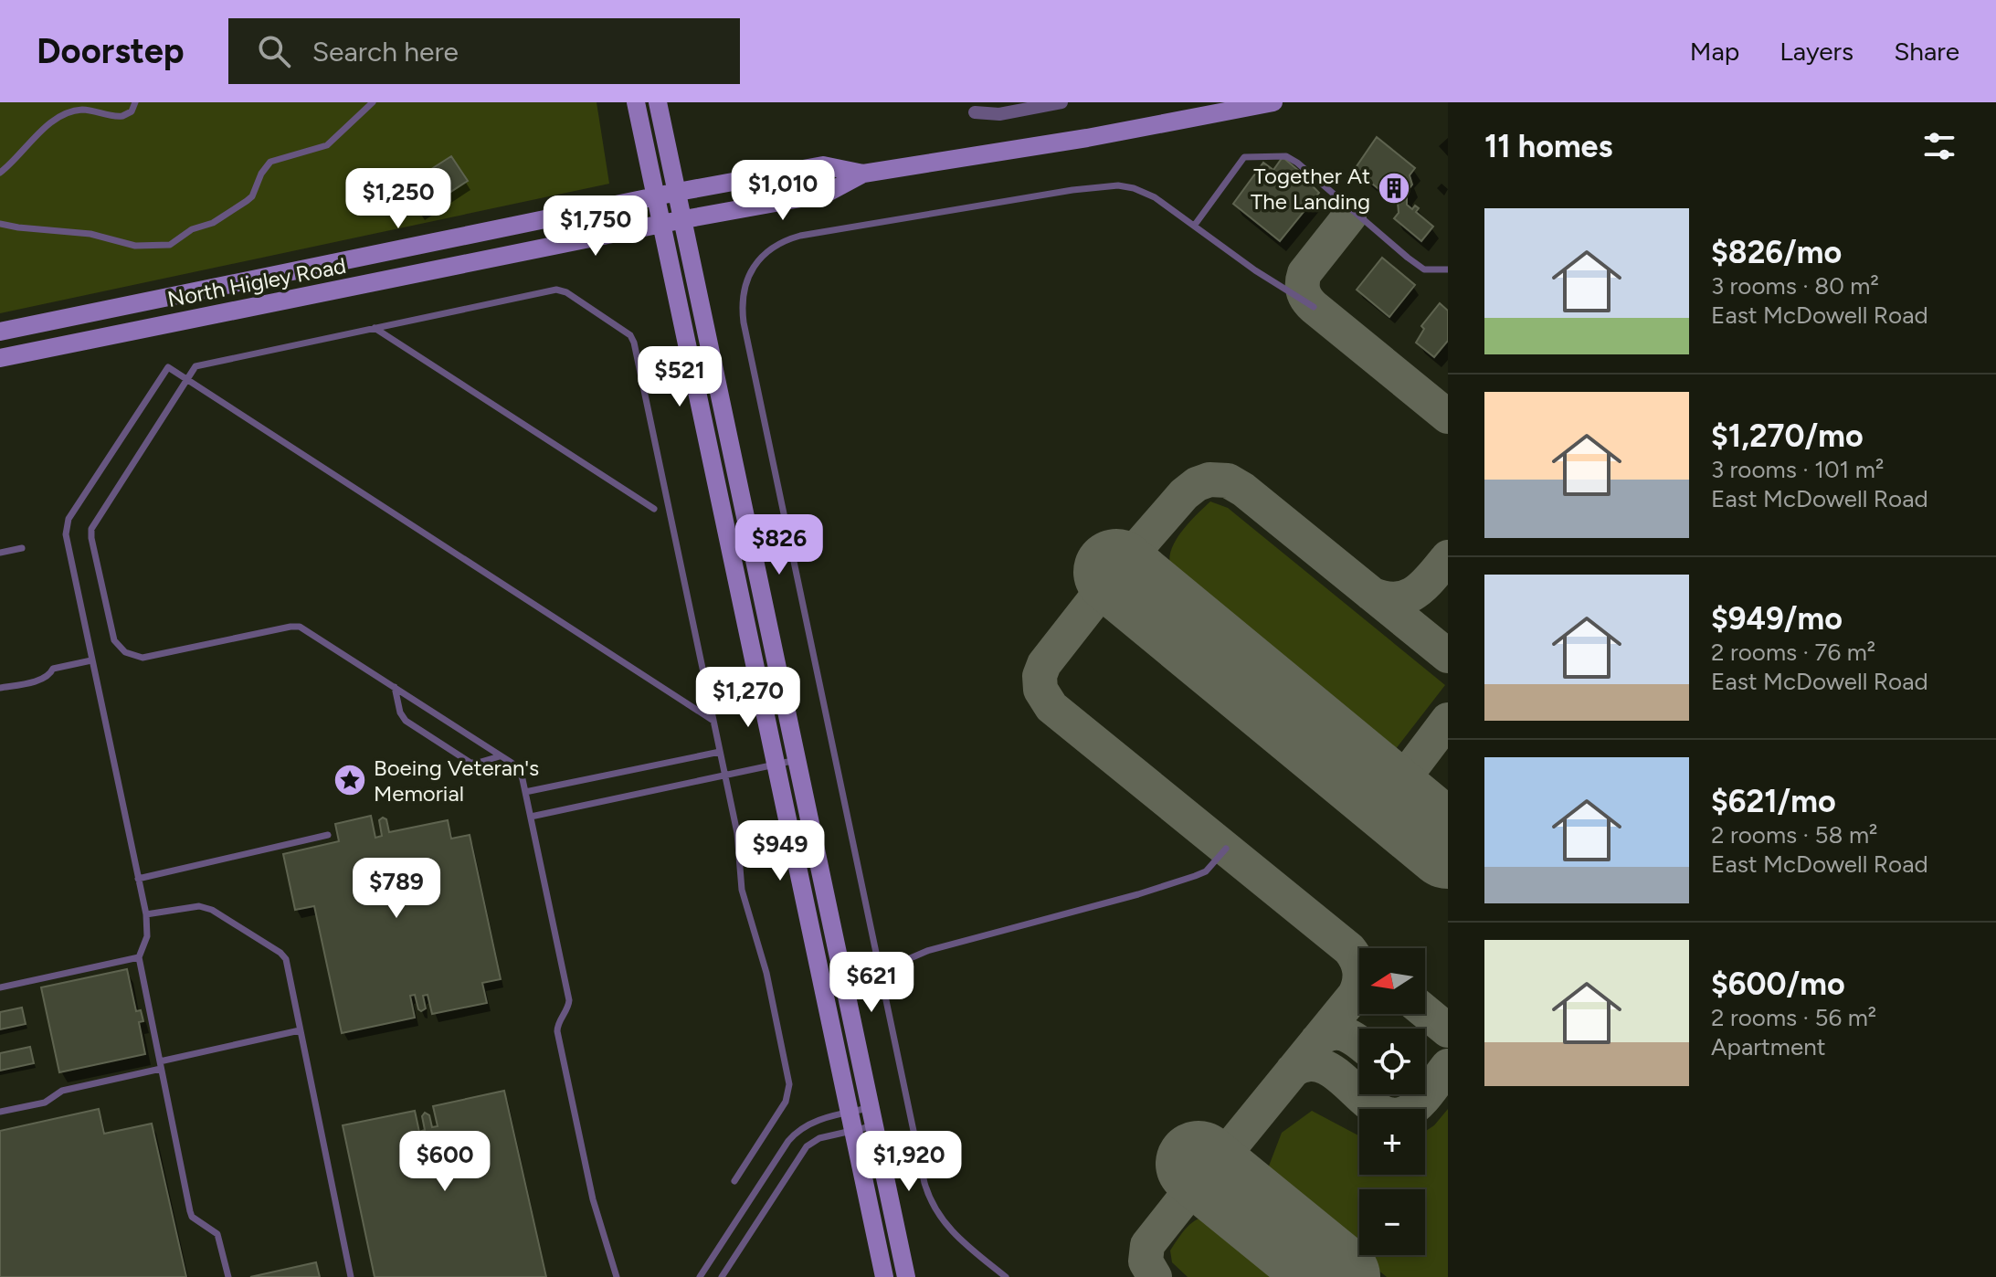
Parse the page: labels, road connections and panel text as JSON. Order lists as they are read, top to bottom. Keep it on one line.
{"streets":{"main road":["North Higley Road"]},"places":{"building":["Together At The Landing"],"place":["Boeing Veteran's Memorial"]},"north":"left","page":{"header":"Doorstep","search":"Search here","nav":["Map","Layers","Share"],"heading":"11 homes","price":["$1,010","$1,250","$1,750","$521","$826","$1,270","$949","$789","$621","$600","$1,920"],"list":[{"name":"$826/mo","note":"3 rooms · 80 m² · East McDowell Road"},{"name":"$1,270/mo","note":"3 rooms · 101 m² · East McDowell Road"},{"name":"$949/mo","note":"2 rooms · 76 m² · East McDowell Road"},{"name":"$621/mo","note":"2 rooms · 58 m² · East McDowell Road"},{"name":"$600/mo","note":"2 rooms · 56 m² · Apartment"}],"map_buttons":["+","−"]}}
